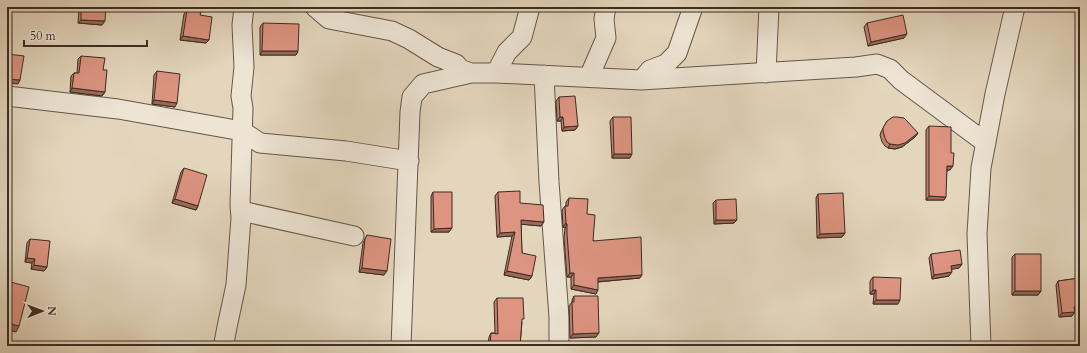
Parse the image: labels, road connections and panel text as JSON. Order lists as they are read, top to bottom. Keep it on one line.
{"scale_bar":"50 m","north":"right"}
